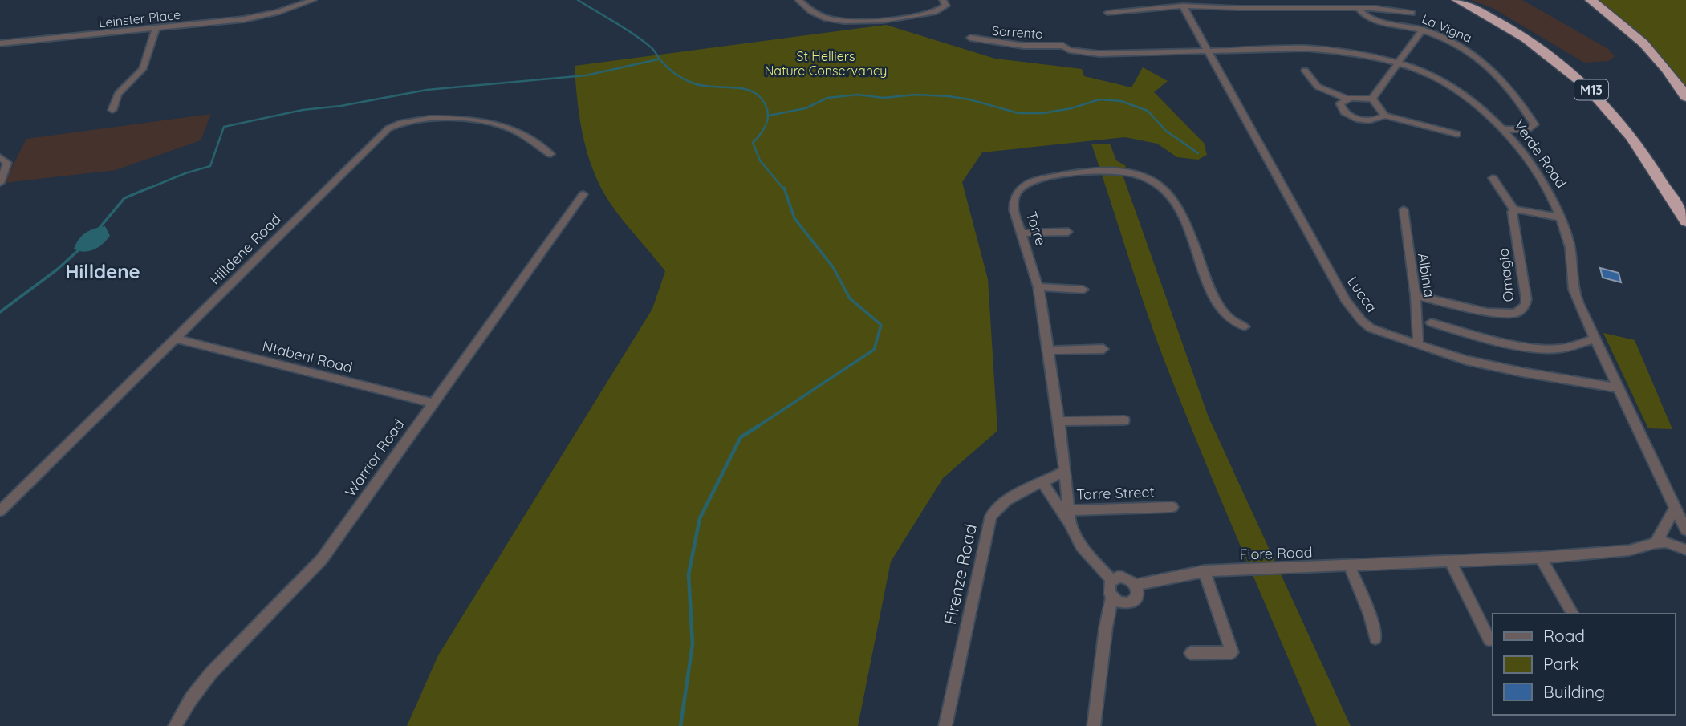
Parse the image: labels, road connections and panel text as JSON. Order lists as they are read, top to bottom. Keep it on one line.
{"streets":{"highway":["M13"],"street":["Leinster Place","La Vigna","Sorrento","Verde Road","Torre","Hilldene Road","Albinia","Omagio","Lucca","Ntabeni Road","Warrior Road","Torre Street","Fiore Road","Firenze Road"]},"crossings":[["La Vigna","Verde Road"],["Sorrento","Verde Road"],["Verde Road","Lucca"],["Torre","Torre Street"],["Torre","Fiore Road"],["Torre","Firenze Road"],["Hilldene Road","Ntabeni Road"],["Albinia","Omagio"],["Albinia","Lucca"],["Ntabeni Road","Warrior Road"]],"districts":["Hilldene"],"parks":["St Helliers Nature Conservancy"],"legend":["Road","Park","Building"]}
